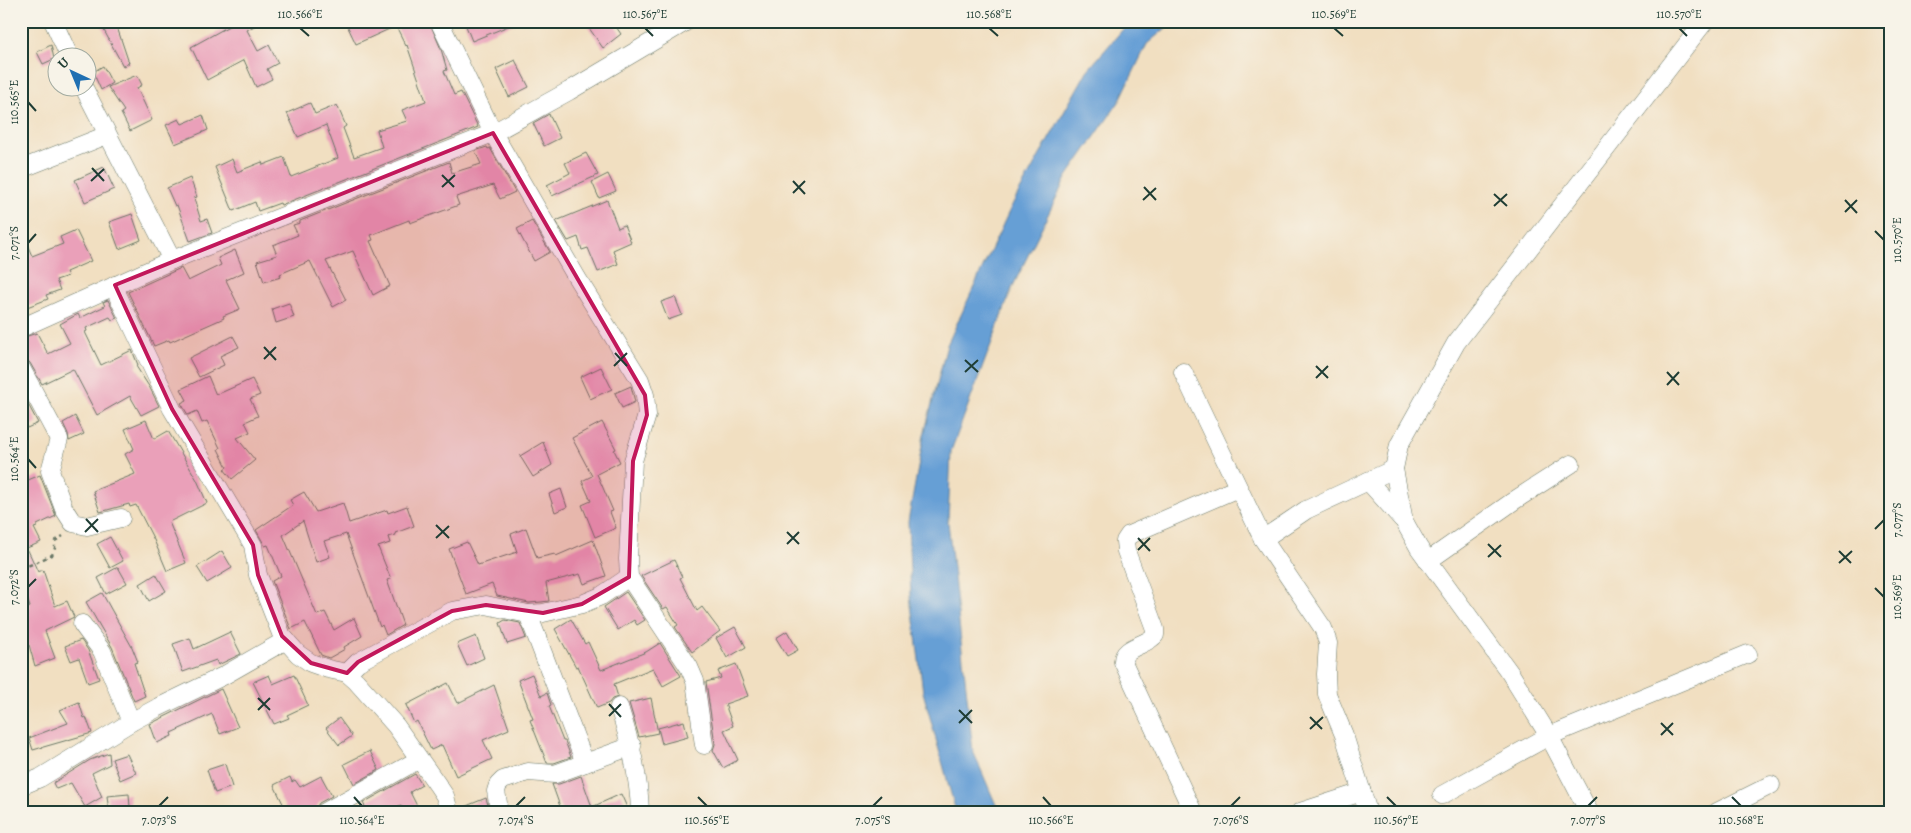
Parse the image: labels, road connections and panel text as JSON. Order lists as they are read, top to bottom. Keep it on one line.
{"north":"top left","coordinates":["110.566°E","110.567°E","110.568°E","110.569°E","110.570°E","110.565°E","7.071°S","110.564°E","7.077°S","7.072°S","7.073°S","7.074°S","7.075°S","7.076°S"]}
